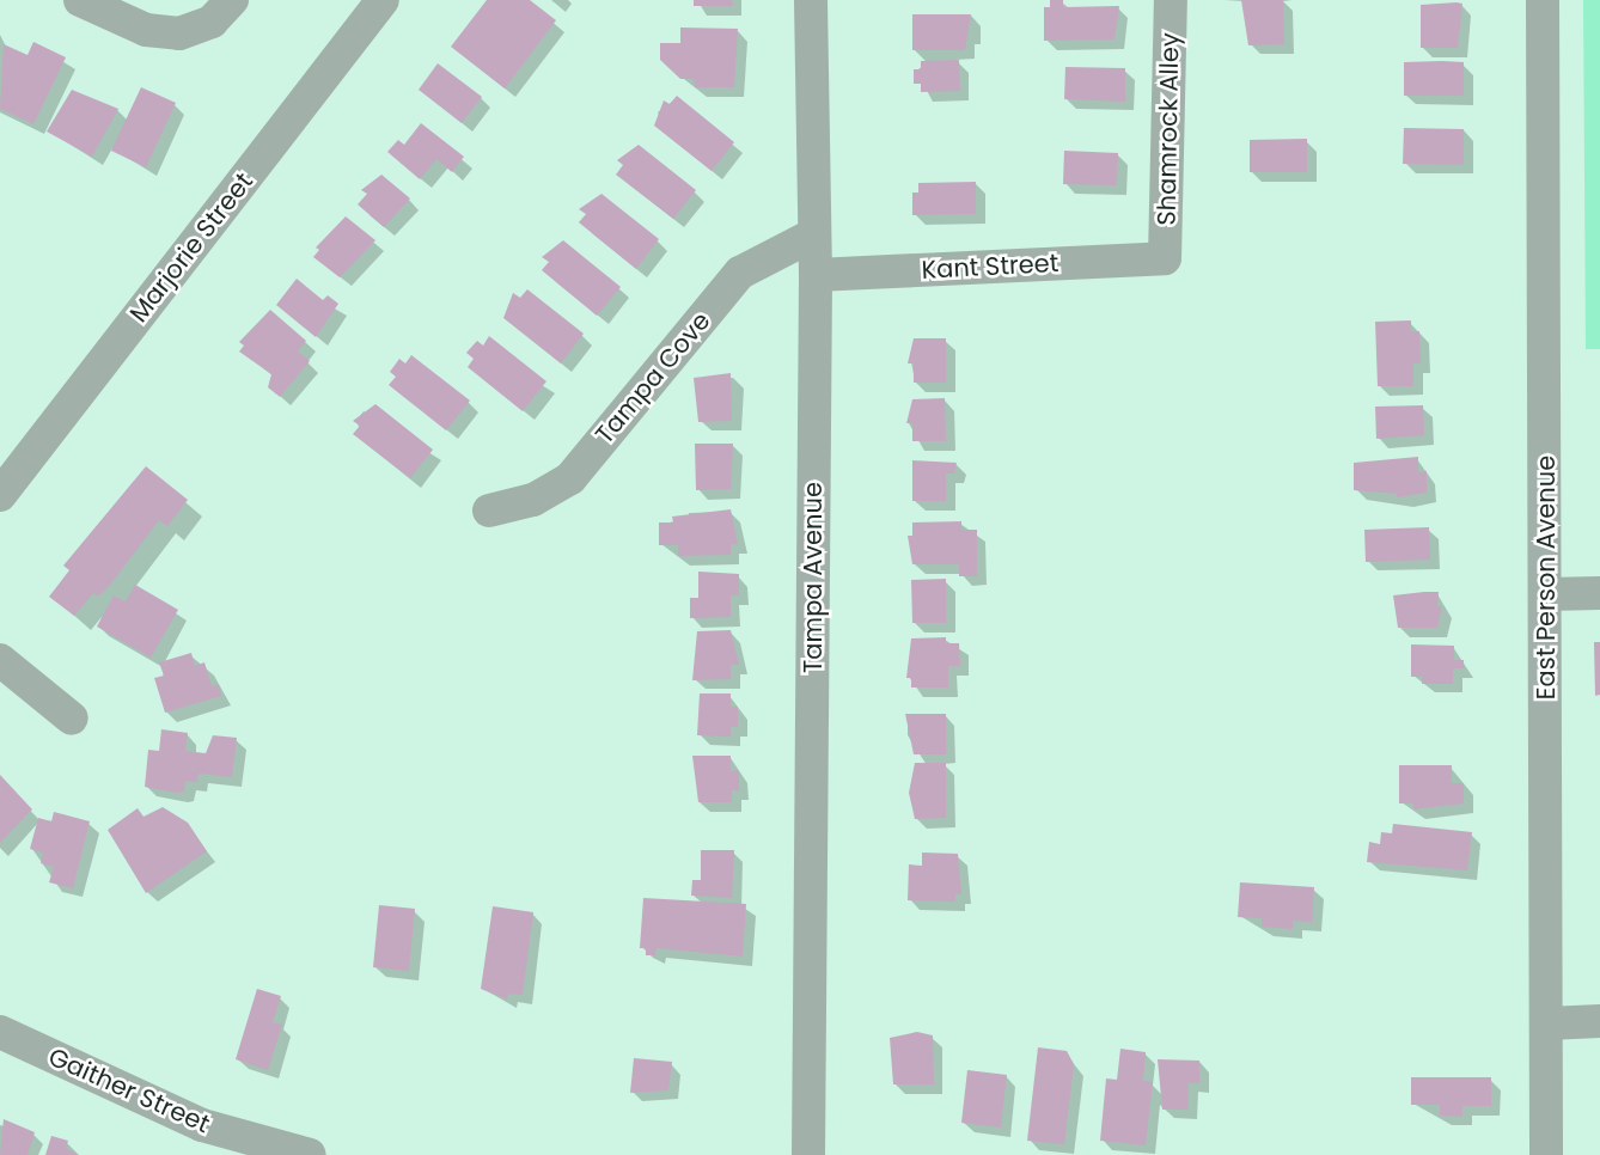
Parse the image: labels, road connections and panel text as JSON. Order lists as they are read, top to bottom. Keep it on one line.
{"streets":{"street":["Shamrock Alley","Marjorie Street","Kant Street","Tampa Cove","Tampa Avenue","East Person Avenue","Gaither Street"]},"crossings":[["Shamrock Alley","Kant Street"],["Kant Street","Tampa Avenue"],["Tampa Cove","Tampa Avenue"]]}
